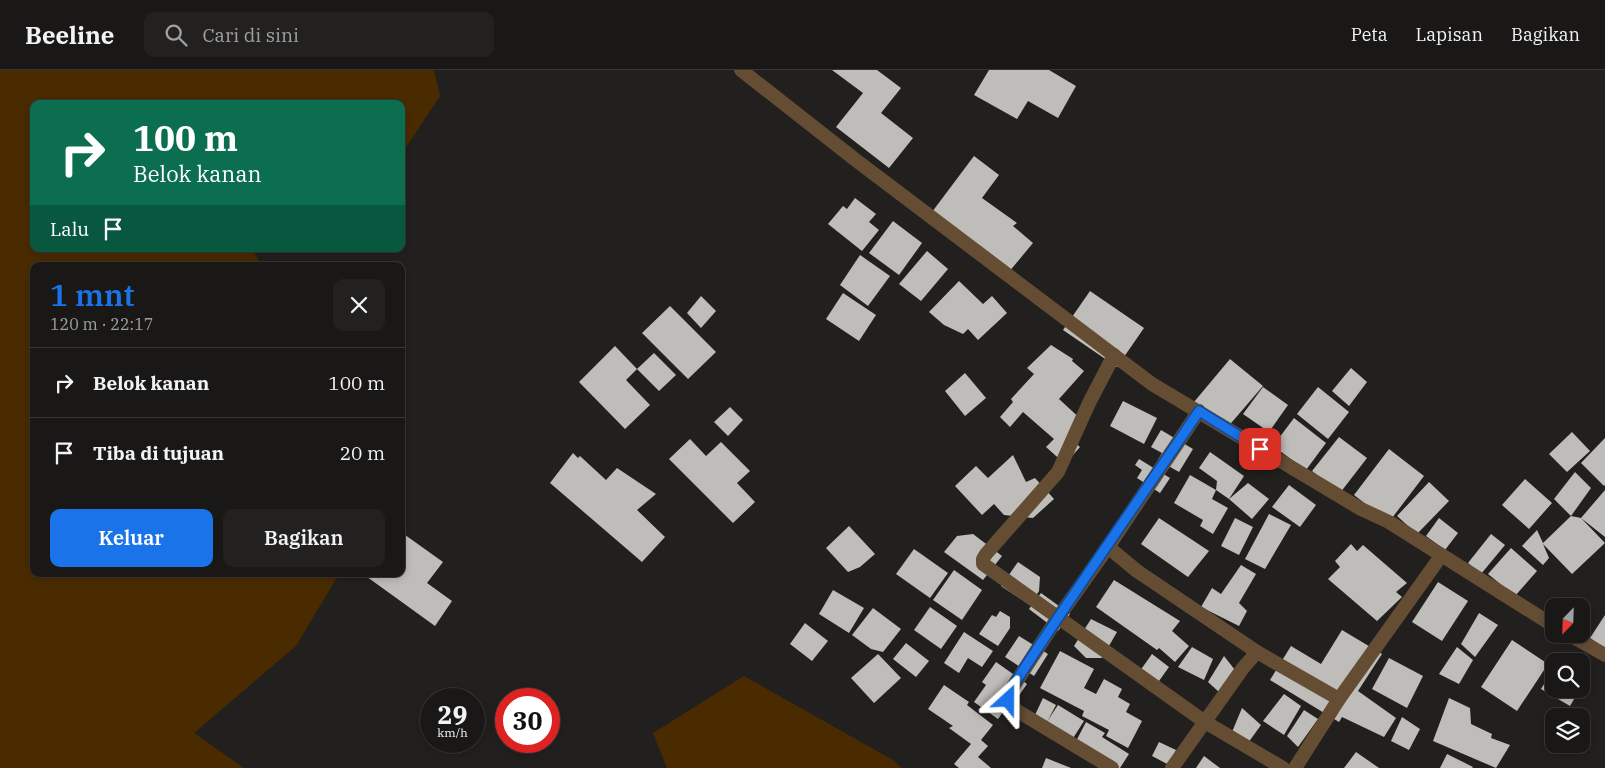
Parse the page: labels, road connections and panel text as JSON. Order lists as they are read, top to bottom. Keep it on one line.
{"north":"bottom left","page":{"header":"Beeline","search":"Cari di sini","nav":["Peta","Lapisan","Bagikan"],"turn":["100 m","Belok kanan"],"then":"Lalu","heading":["1 mnt","120 m · 22:17"],"list":[{"name":"Belok kanan","value":"100 m"},{"name":"Tiba di tujuan","value":"20 m"}],"buttons":["Keluar","Bagikan"],"speed":"29 km/h","limit":"30"}}
